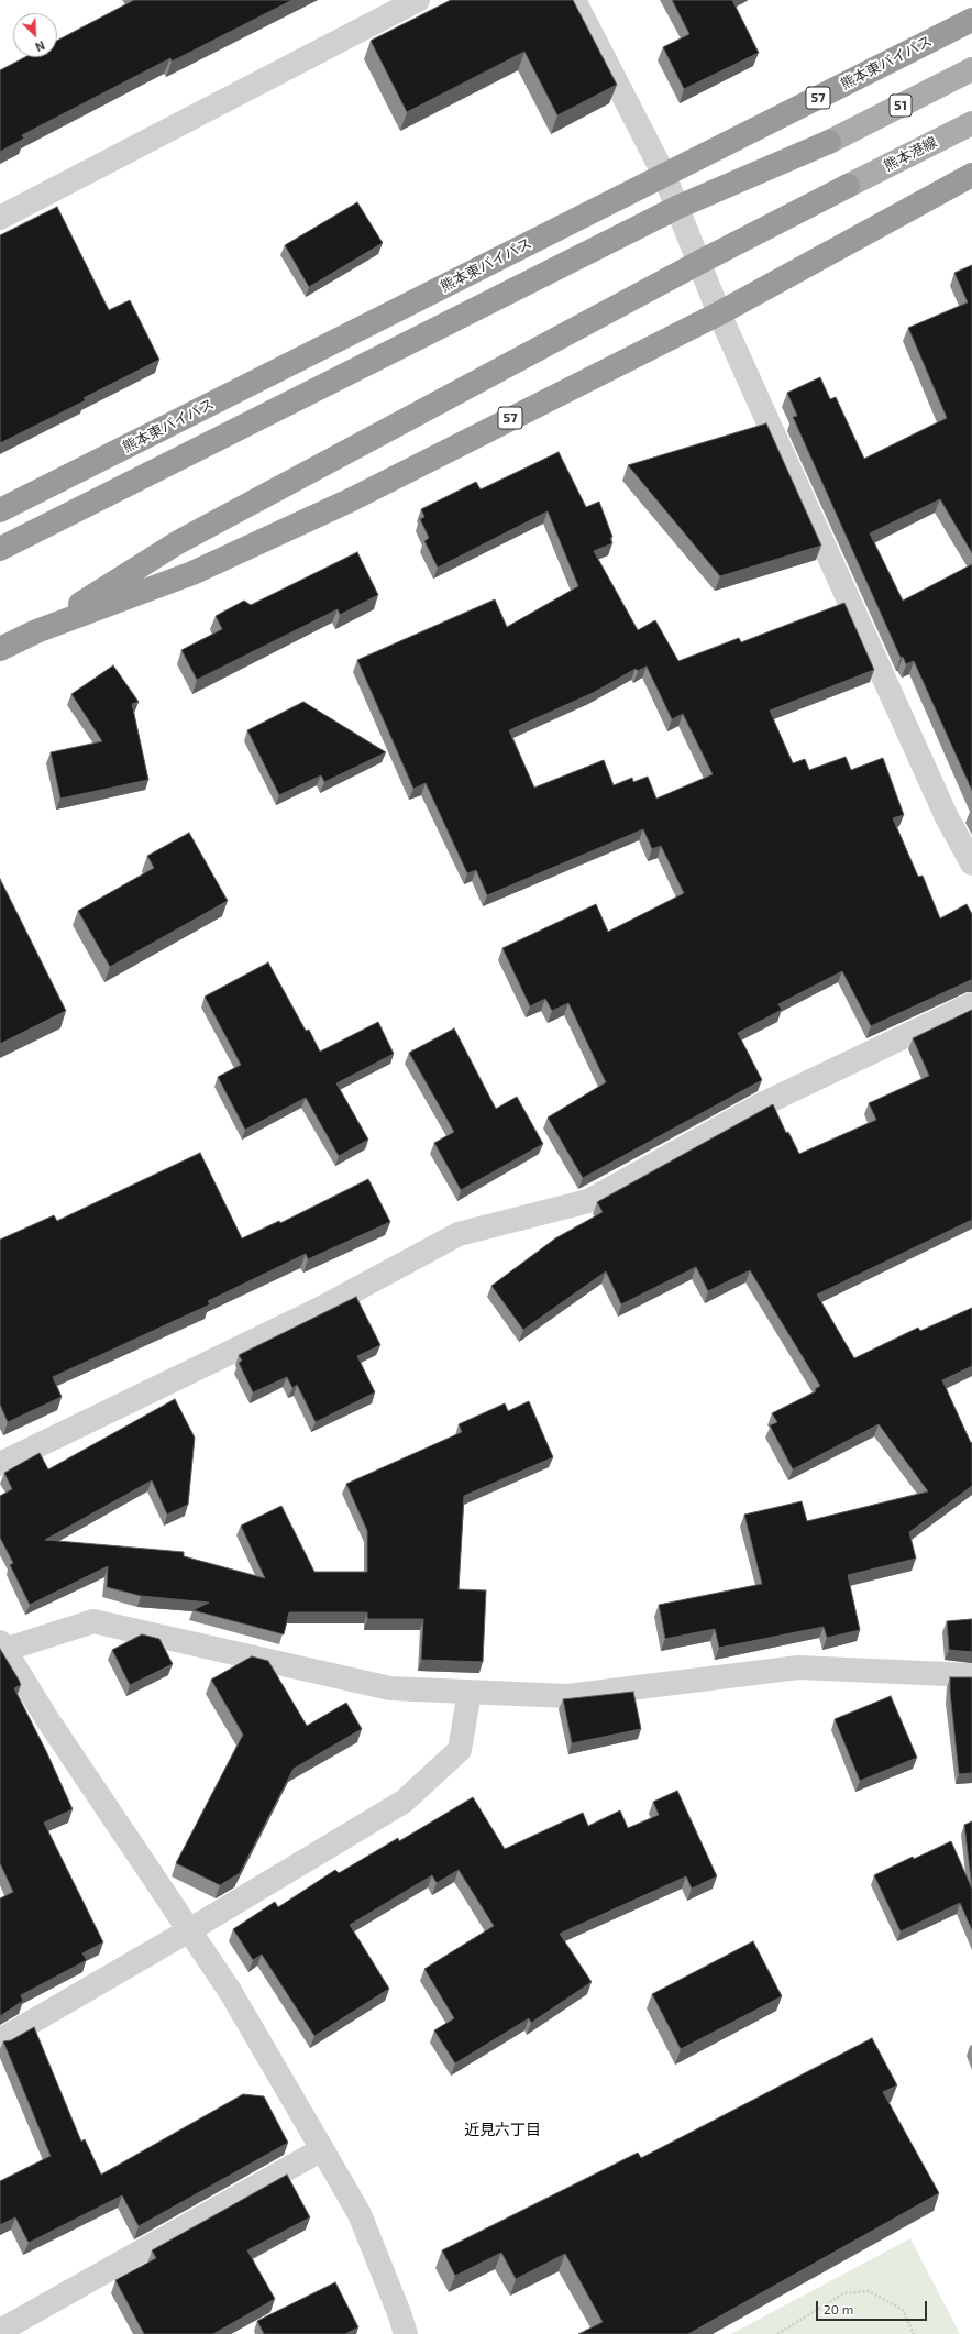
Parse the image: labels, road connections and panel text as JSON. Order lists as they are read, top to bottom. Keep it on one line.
{"streets":{"highway":["熊本東バイパス","57"],"main road":["51","熊本港線"]},"districts":["近見六丁目"],"scale_bar":"20 m","north":"bottom right"}
